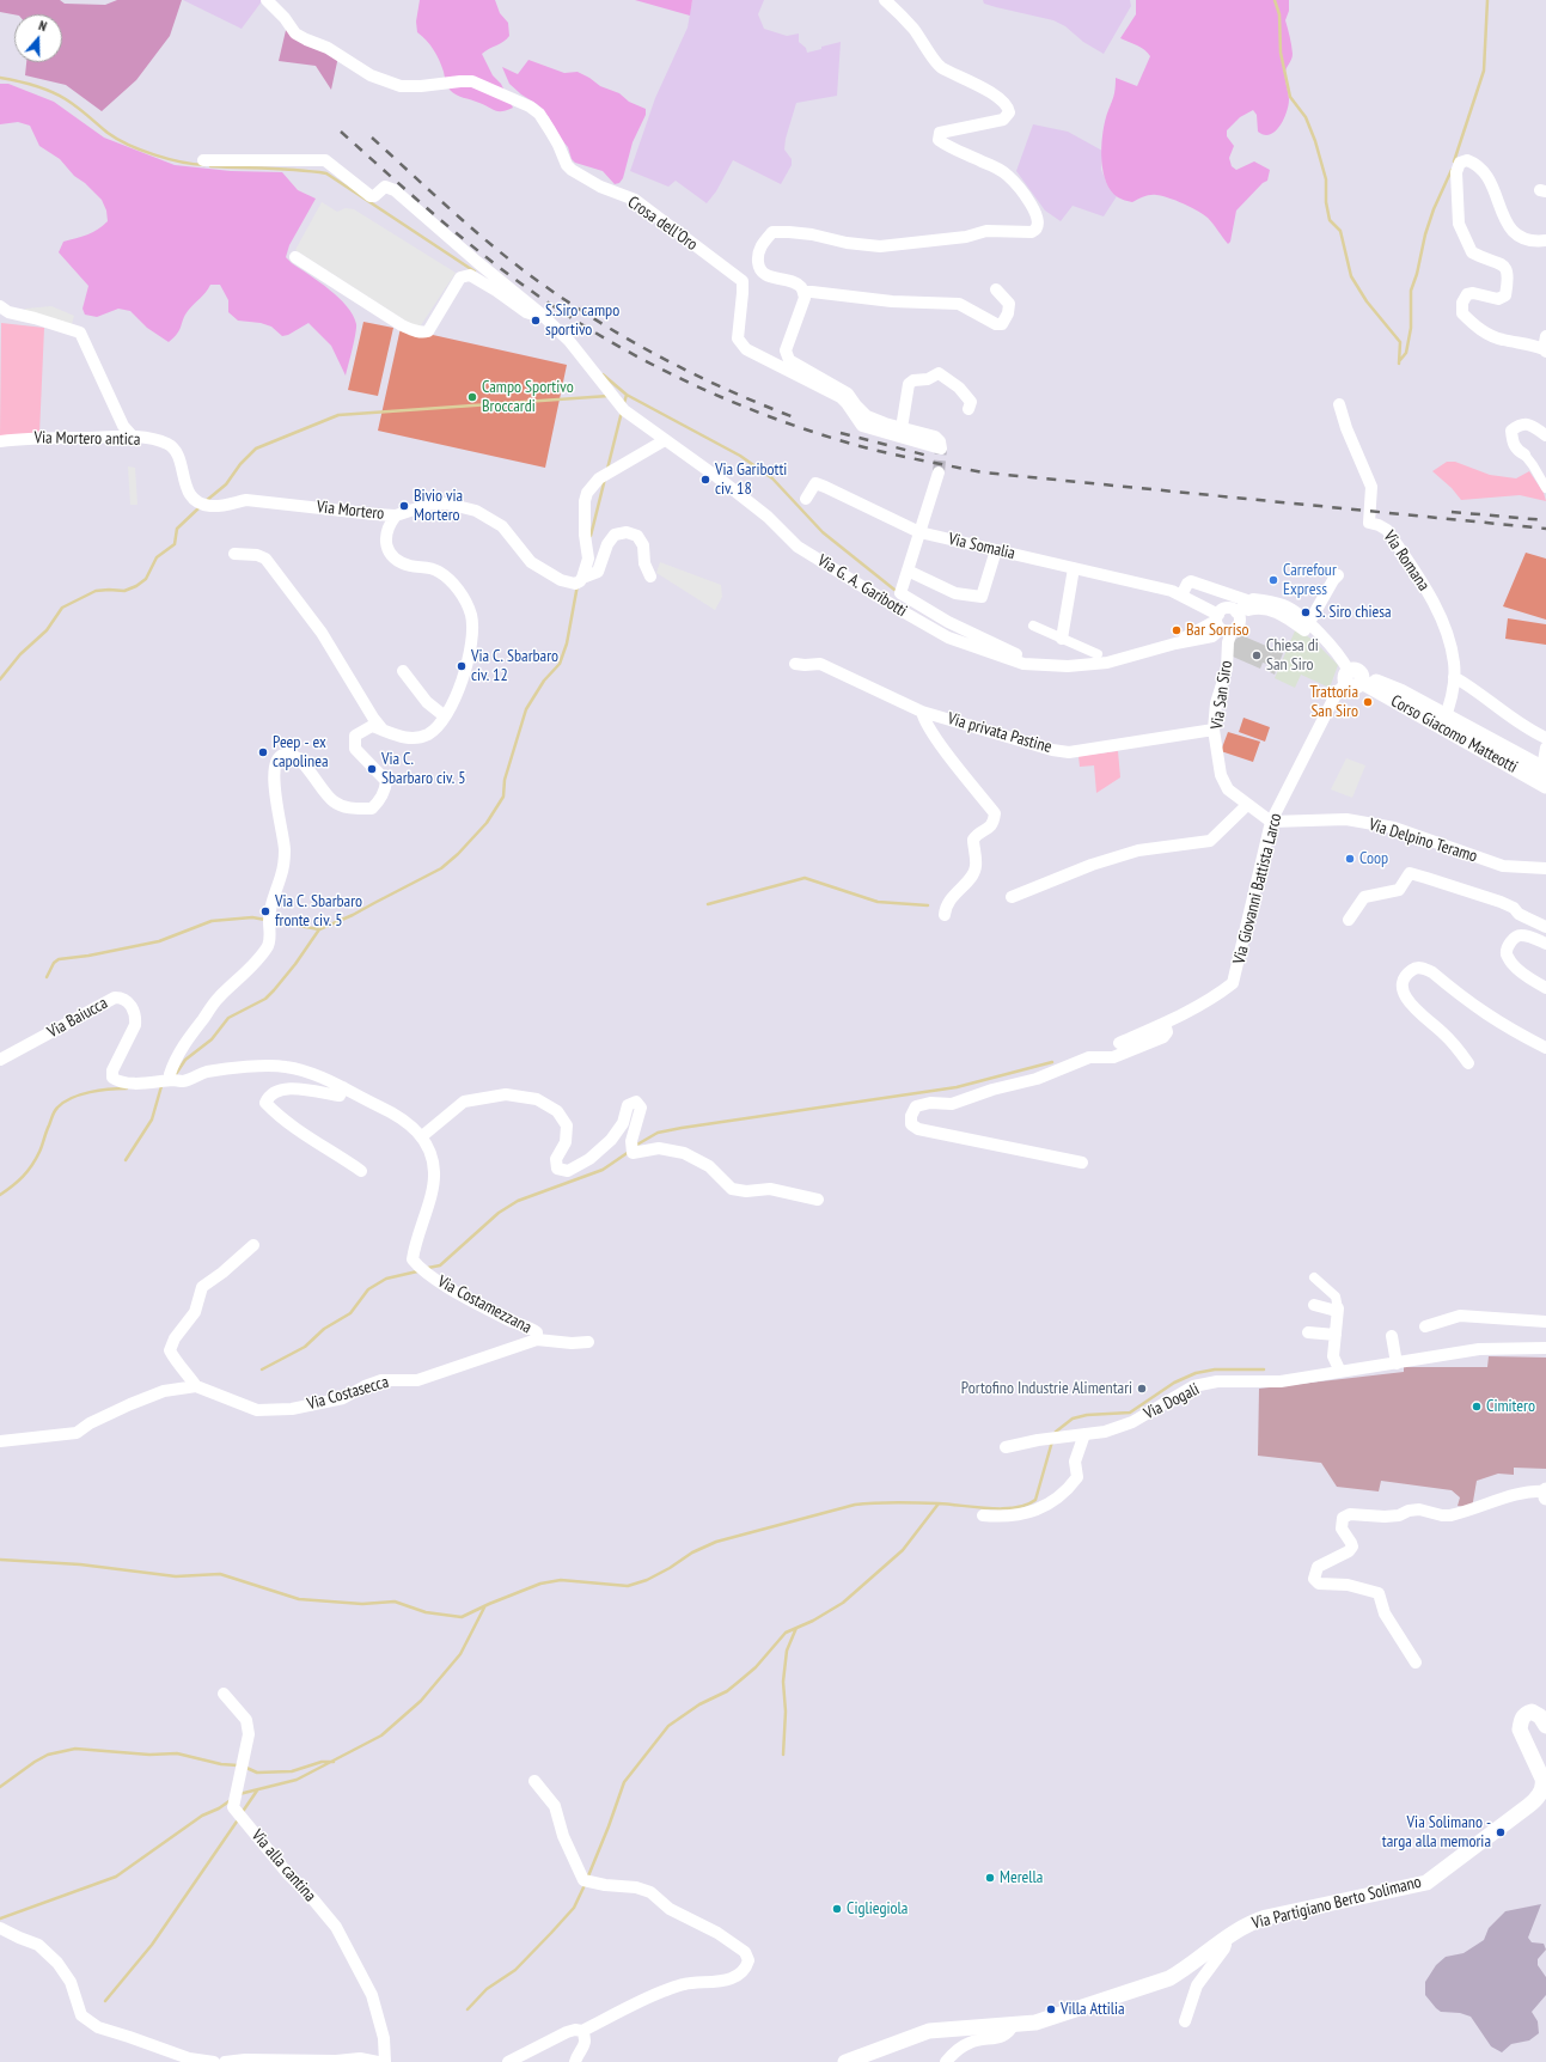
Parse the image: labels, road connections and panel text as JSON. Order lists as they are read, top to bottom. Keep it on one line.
{"streets":{"street":["Crosa dell'Oro","Via Mortero antica","Via Mortero","Via Somalia","Via Romana","Via G. A. Garibotti","Via San Siro","Via privata Pastine","Corso Giacomo Matteotti","Via Delpino Teramo","Via Giovanni Battista Larco","Via Baiucca","Via Costamezzana","Via Costasecca","Via Dogali","Via alla cantina","Via Partigiano Berto Solimano"]},"crossings":[["Via Mortero antica","Via Mortero"],["Via Somalia","Via G. A. Garibotti"],["Via Somalia","Via San Siro"],["Via Romana","Corso Giacomo Matteotti"],["Via G. A. Garibotti","Via San Siro"],["Via San Siro","Via privata Pastine"],["Via San Siro","Via Delpino Teramo"],["Via San Siro","Via Giovanni Battista Larco"],["Corso Giacomo Matteotti","Via Giovanni Battista Larco"],["Via Delpino Teramo","Via Giovanni Battista Larco"],["Via Baiucca","Via Costamezzana"],["Via Costamezzana","Via Costasecca"]],"places":["S.Siro campo sportivo","Campo Sportivo Broccardi","Via Garibotti civ. 18","Bivio via Mortero","Carrefour Express","S. Siro chiesa","Bar Sorriso","Chiesa di San Siro","Via C. Sbarbaro civ. 12","Trattoria San Siro","Peep - ex capolinea","Via C. Sbarbaro civ. 5","Coop","Via C. Sbarbaro fronte civ. 5","Portofino Industrie Alimentari","Cimitero","Via Solimano - targa alla memoria","Merella","Cigliegiola","Villa Attilia"],"north":"top"}
